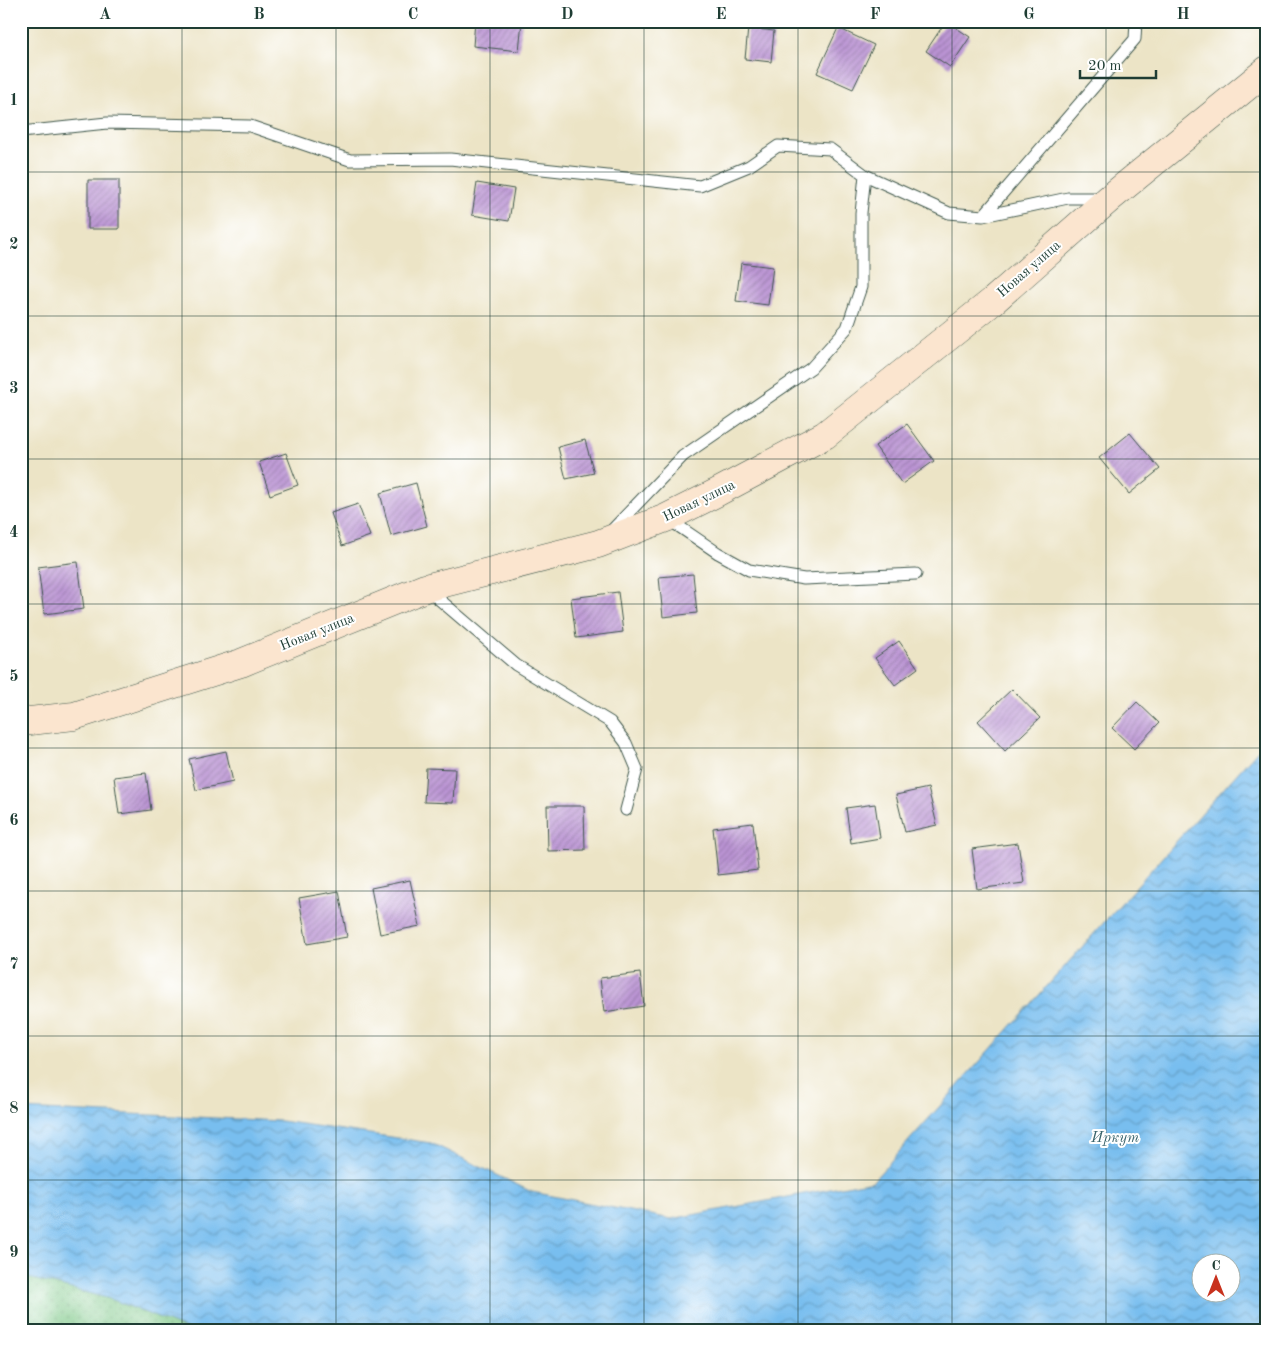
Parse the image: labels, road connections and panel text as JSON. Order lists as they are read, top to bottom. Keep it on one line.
{"streets":{"street":["Новая улица"]},"water":["Иркут"],"scale_bar":"20 m","north":"top","grid":{"columns":["A","B","C","D","E","F","G","H"],"rows":["1","2","3","4","5","6","7","8","9"]}}
